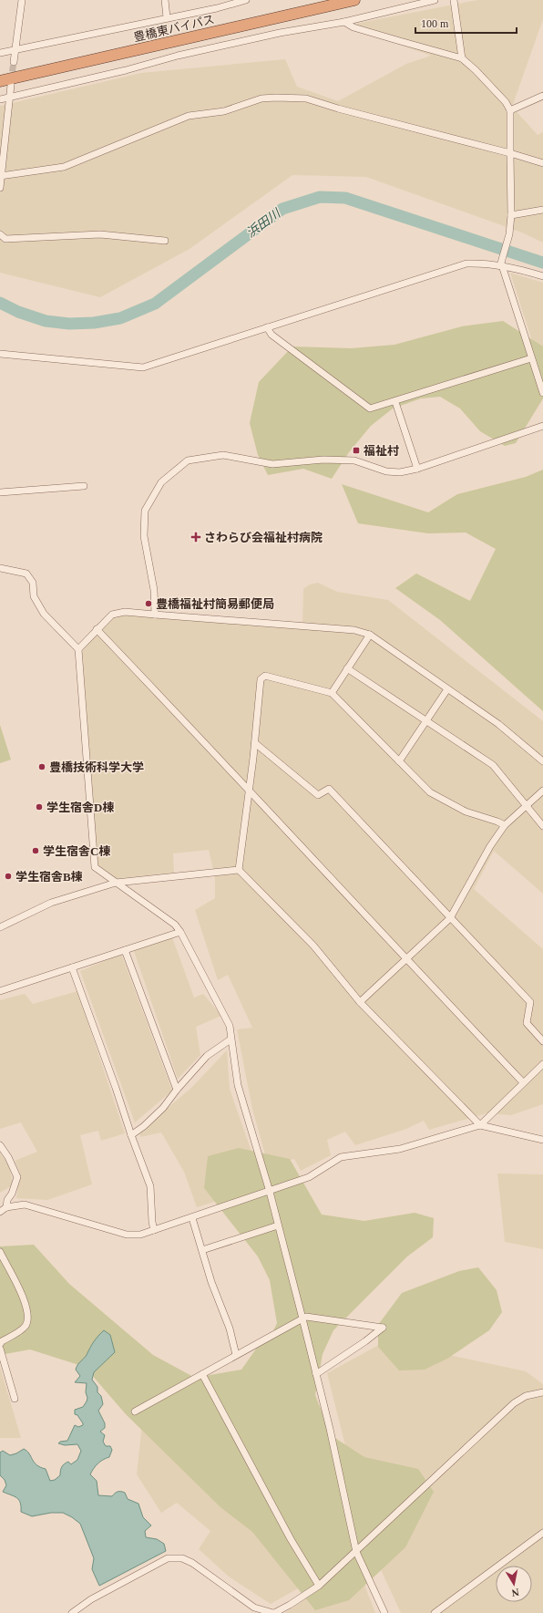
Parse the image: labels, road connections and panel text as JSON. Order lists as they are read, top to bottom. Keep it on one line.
{"streets":{"highway":["豊橋東バイパス"]},"water":["浜田川"],"places":{"transit":["福祉村"],"health":["さわらび会福祉村病院"],"other":["豊橋福祉村簡易郵便局","豊橋技術科学大学","学生宿舎D棟","学生宿舎C棟","学生宿舎B棟"]},"scale_bar":"100 m","north":"bottom"}
